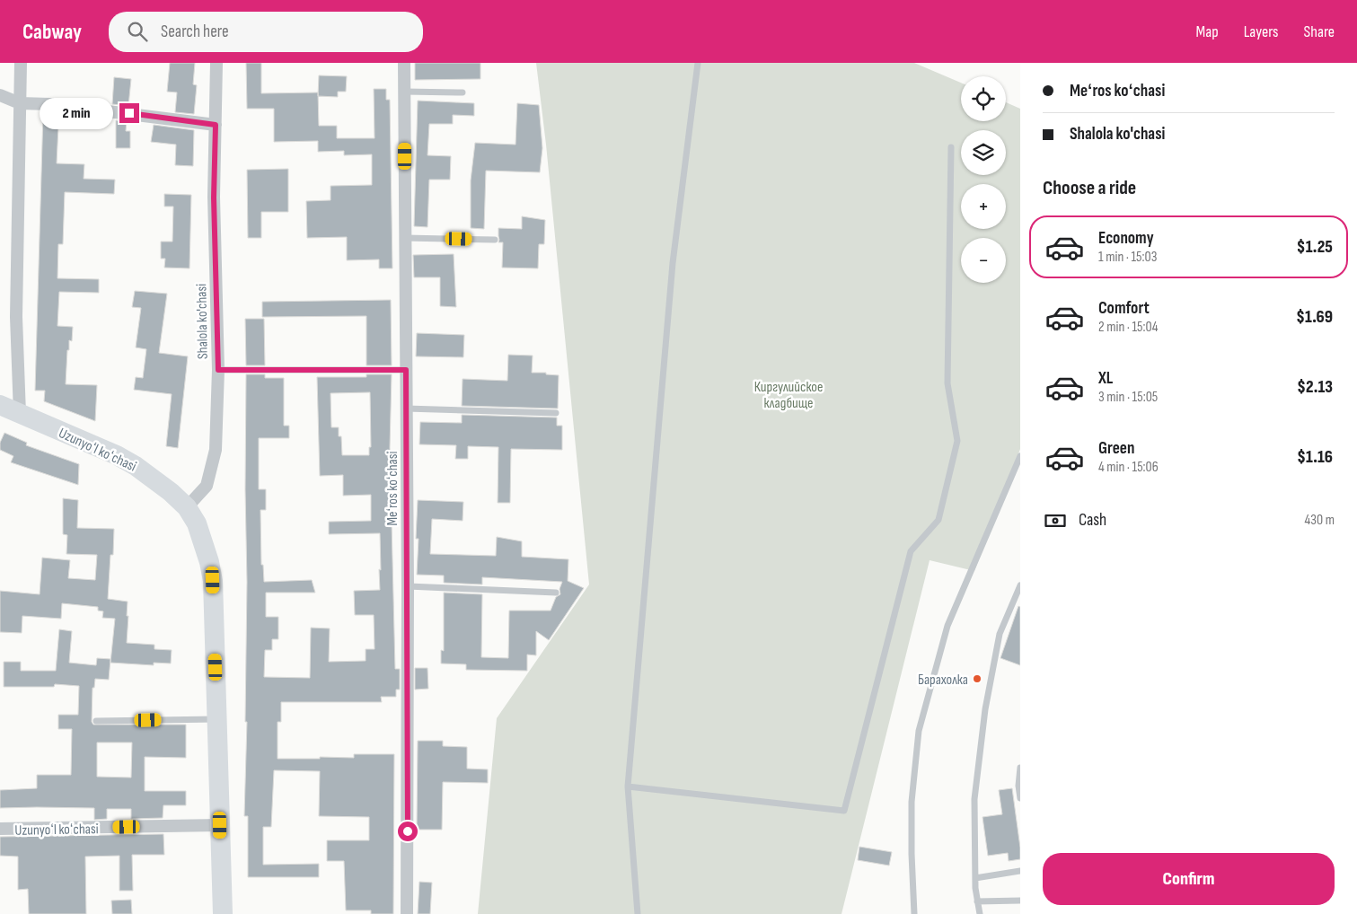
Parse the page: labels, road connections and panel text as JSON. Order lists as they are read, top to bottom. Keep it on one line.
{"streets":{"main road":["Uzunyoʻl koʻchasi"],"street":["Shalola ko'chasi","Meʻros koʻchasi"]},"crossings":[["Shalola ko'chasi","Uzunyoʻl koʻchasi"]],"parks":["Киргулийское кладбище"],"places":["Барахолка"],"page":{"header":"Cabway","search":"Search here","nav":["Map","Layers","Share"],"banner":["Meʻros koʻchasi","Shalola ko'chasi"],"map_buttons":["+","−"],"bubble":"2 min","heading":"Choose a ride","list":[{"name":"Economy","note":"1 min · 15:03","value":"$1.25"},{"name":"Comfort","note":"2 min · 15:04","value":"$1.69"},{"name":"XL","note":"3 min · 15:05","value":"$2.13"},{"name":"Green","note":"4 min · 15:06","value":"$1.16"}],"pay":["Cash","430 m"],"buttons":"Confirm"}}
